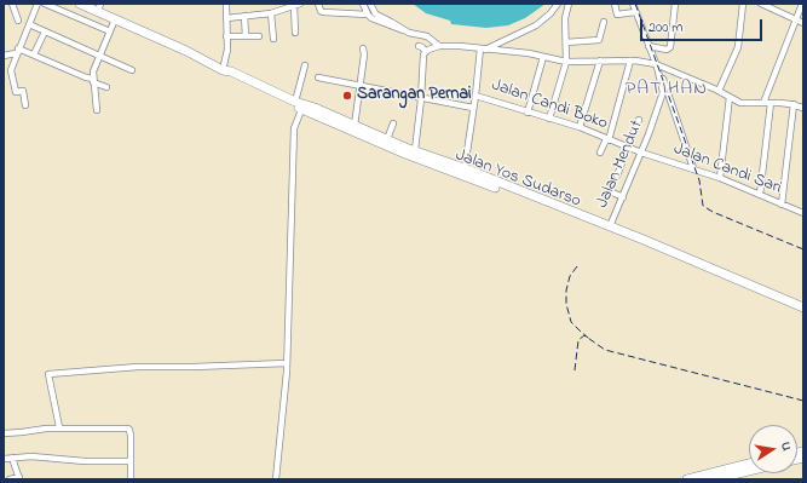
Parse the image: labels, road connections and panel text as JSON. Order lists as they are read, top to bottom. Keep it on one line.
{"streets":{"highway":["Jalan Yos Sudarso"],"street":["Jalan Candi Boko","Jalan Mendut","Jalan Candi Sari"]},"crossings":[["Jalan Candi Boko","Jalan Mendut"],["Jalan Candi Boko","Jalan Candi Sari"],["Jalan Mendut","Jalan Candi Sari"],["Jalan Mendut","Jalan Yos Sudarso"]],"districts":["PATIHAN"],"places":["Sarangan Pernai"],"scale_bar":"200 m","north":"right"}
